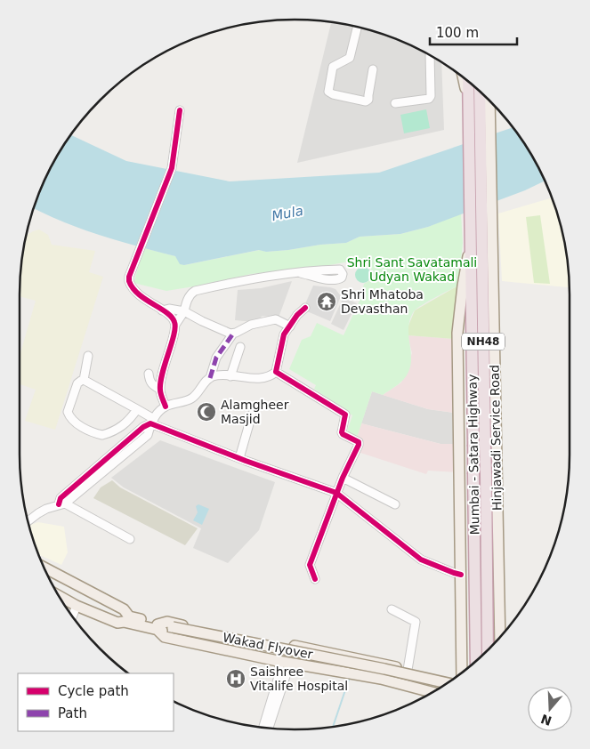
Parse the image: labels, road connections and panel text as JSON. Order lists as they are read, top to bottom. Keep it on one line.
{"streets":{"highway":["NH48","Mumbai - Satara Highway"],"main road":["Hinjawadi Service Road","Wakad Flyover"]},"crossings":[["NH48","Hinjawadi Service Road"],["NH48","Mumbai - Satara Highway"],["Hinjawadi Service Road","Mumbai - Satara Highway"]],"water":["Mula"],"parks":["Shri Sant Savatamali Udyan Wakad"],"places":{"temple":["Shri Mhatoba Devasthan"],"mosque":["Alamgheer Masjid"],"hospital":["Saishree Vitalife Hospital"]},"legend":["Cycle path","Path"],"scale_bar":"100 m","north":"bottom"}
